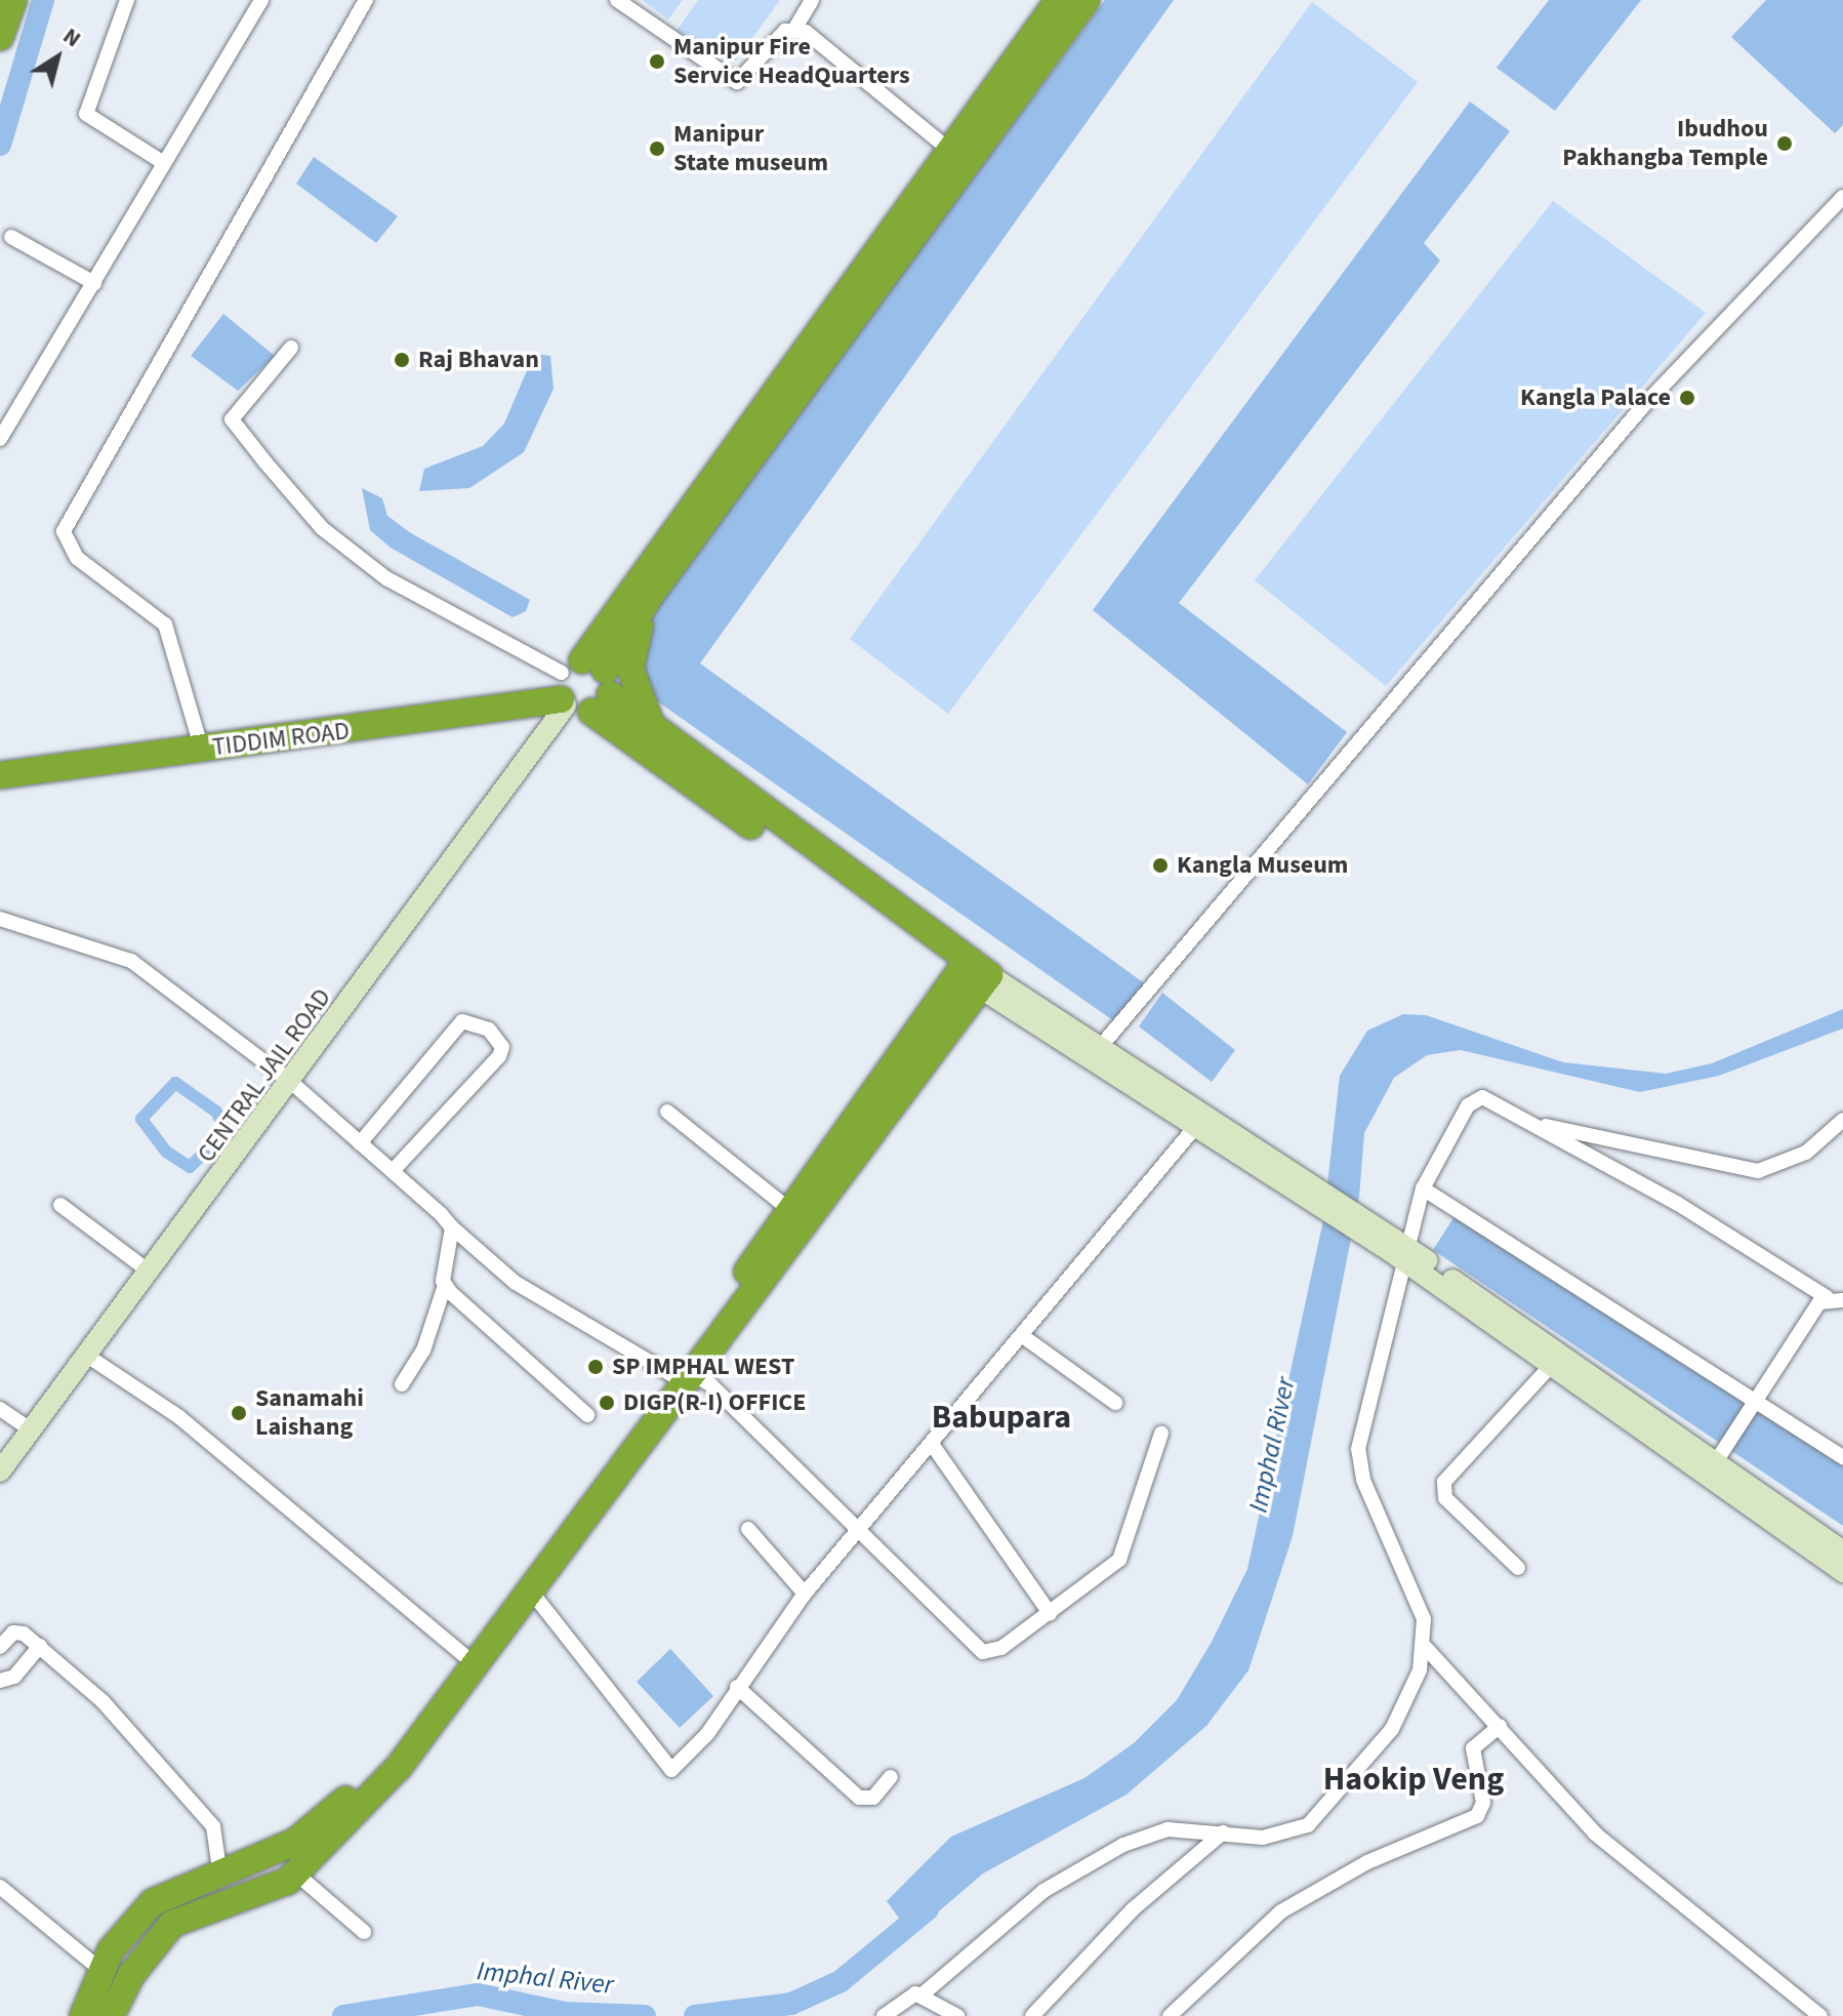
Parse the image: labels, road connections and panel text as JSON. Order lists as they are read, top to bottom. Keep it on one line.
{"streets":{"highway":["TIDDIM ROAD"],"street":["CENTRAL JAIL ROAD"]},"districts":["Babupara","Haokip Veng"],"water":["Imphal River"],"places":["Manipur Fire Service HeadQuarters","Ibudhou Pakhangba Temple","Manipur State museum","Raj Bhavan","Kangla Palace","Kangla Museum","SP IMPHAL WEST","DIGP(R-I) OFFICE","Sanamahi Laishang"],"north":"top right"}
